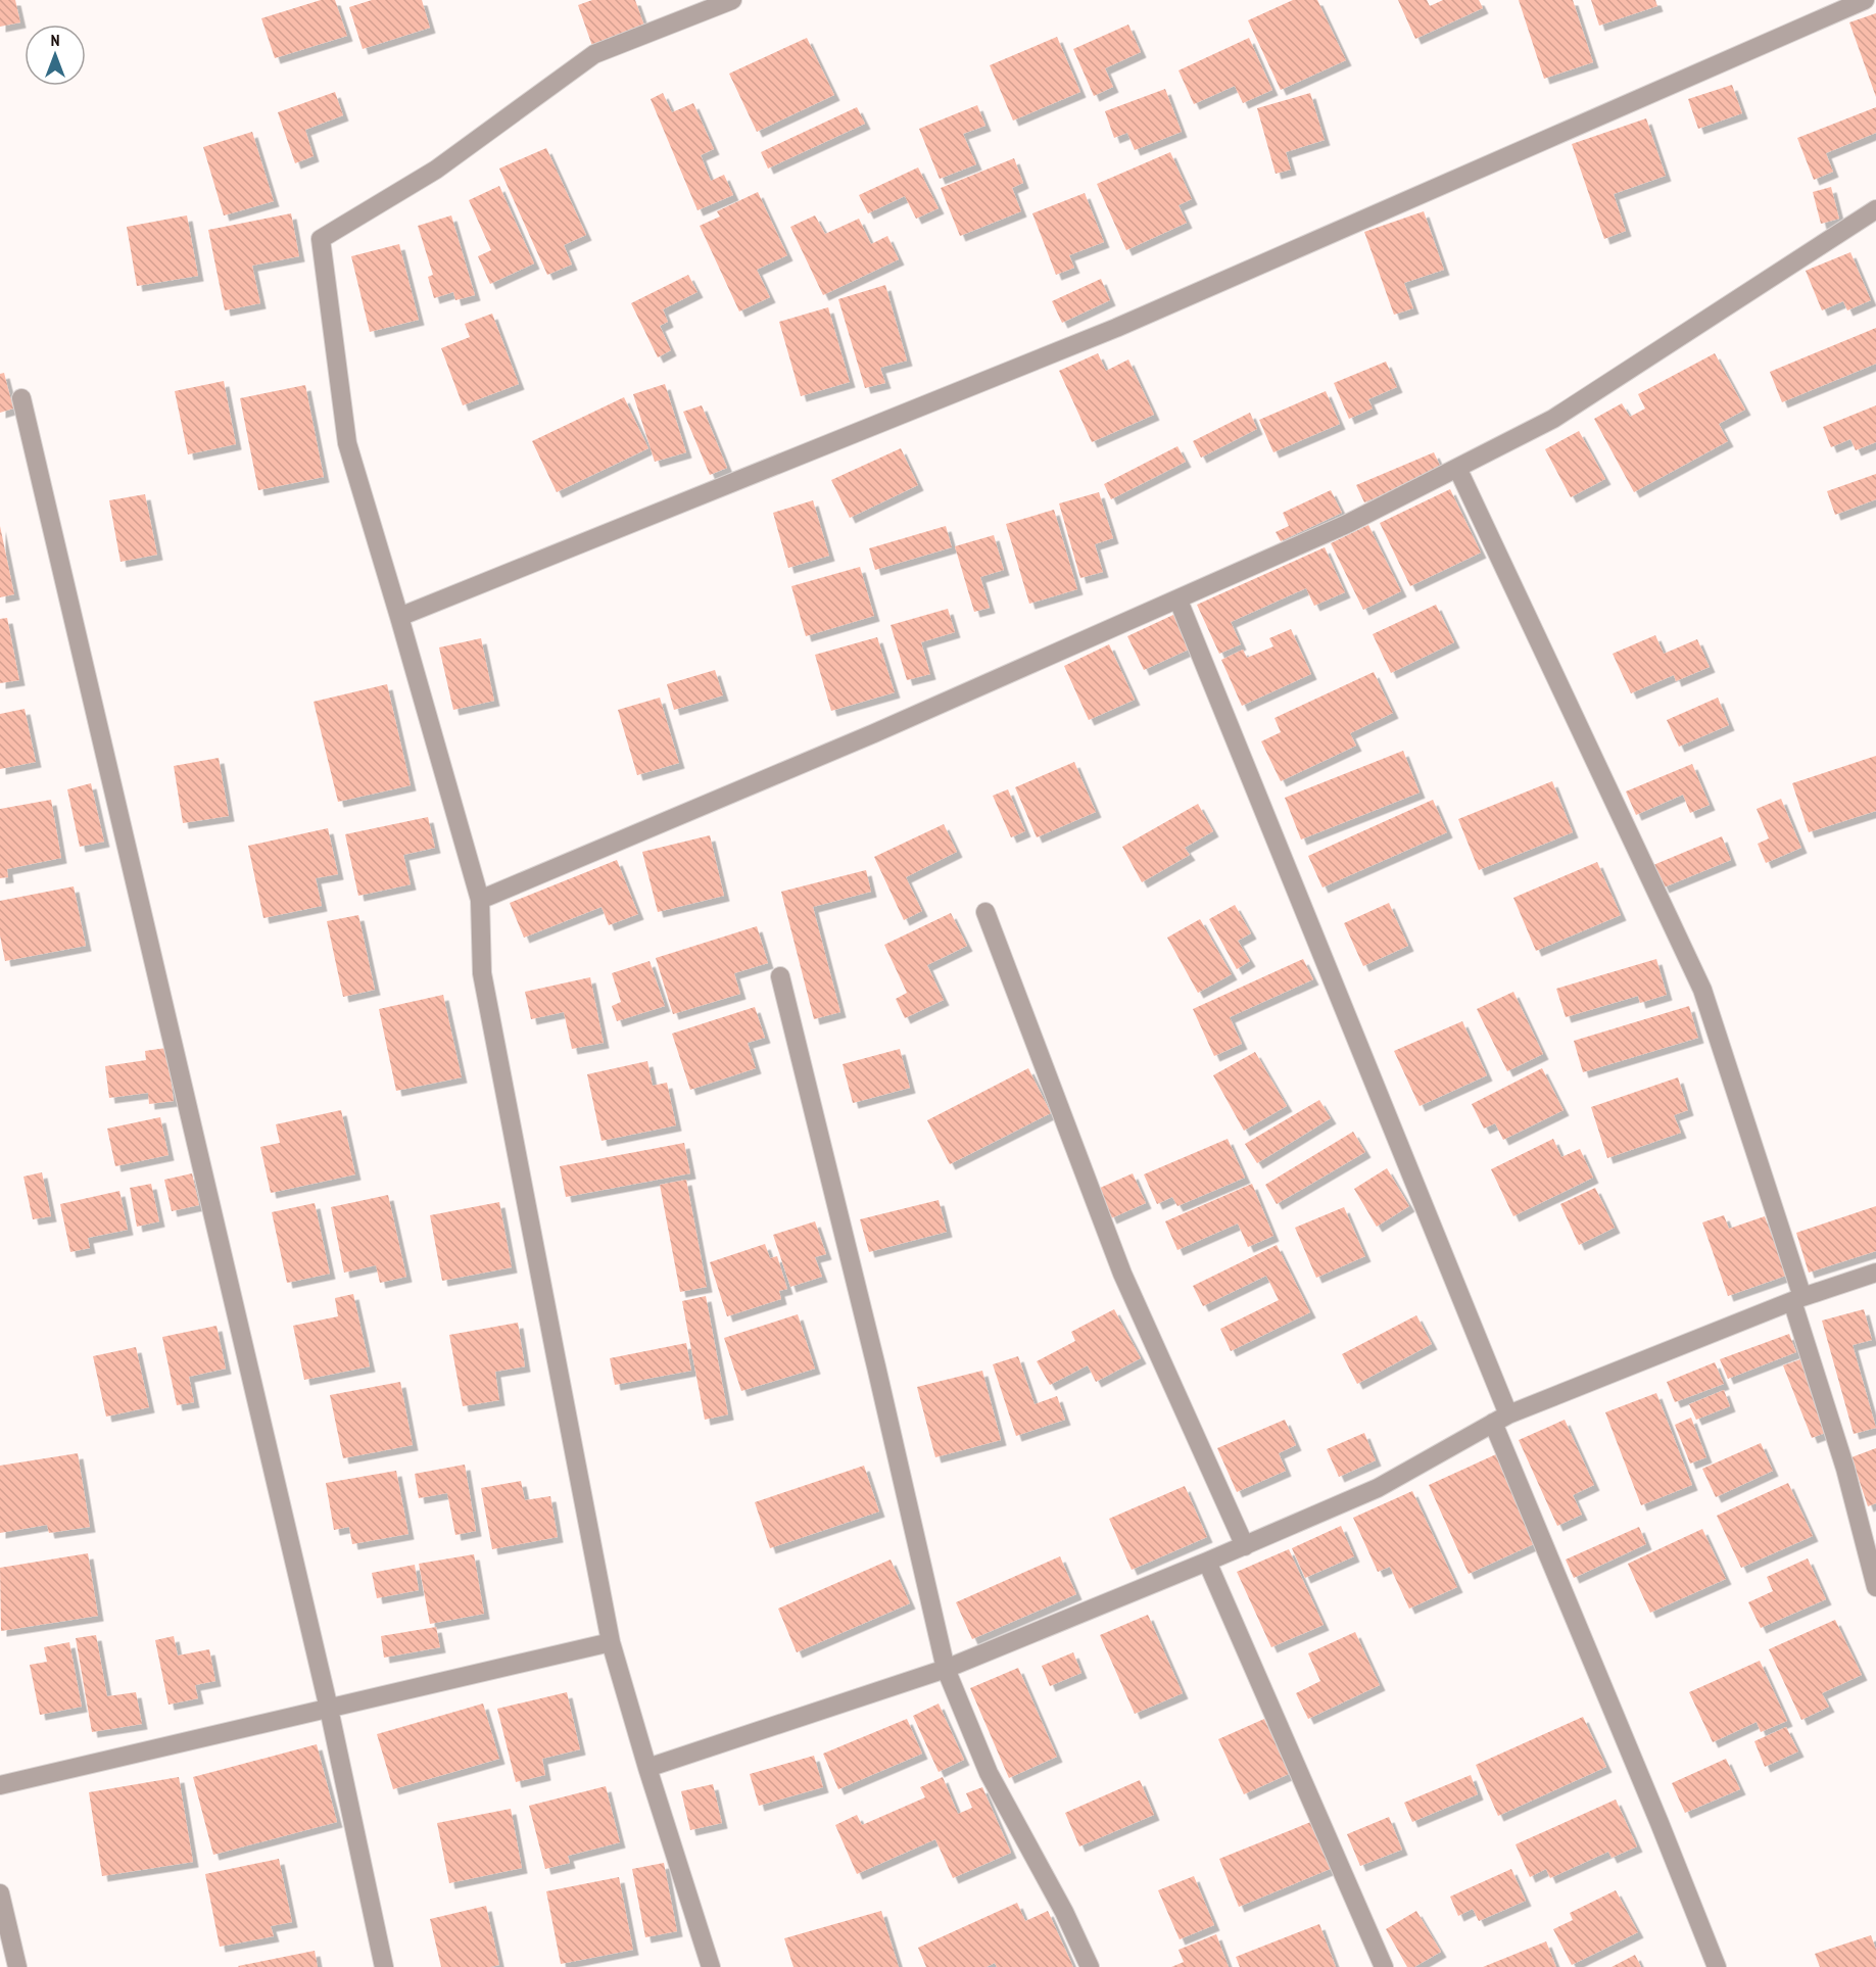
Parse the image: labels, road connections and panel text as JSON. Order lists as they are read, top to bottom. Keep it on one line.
{"north":"top"}
